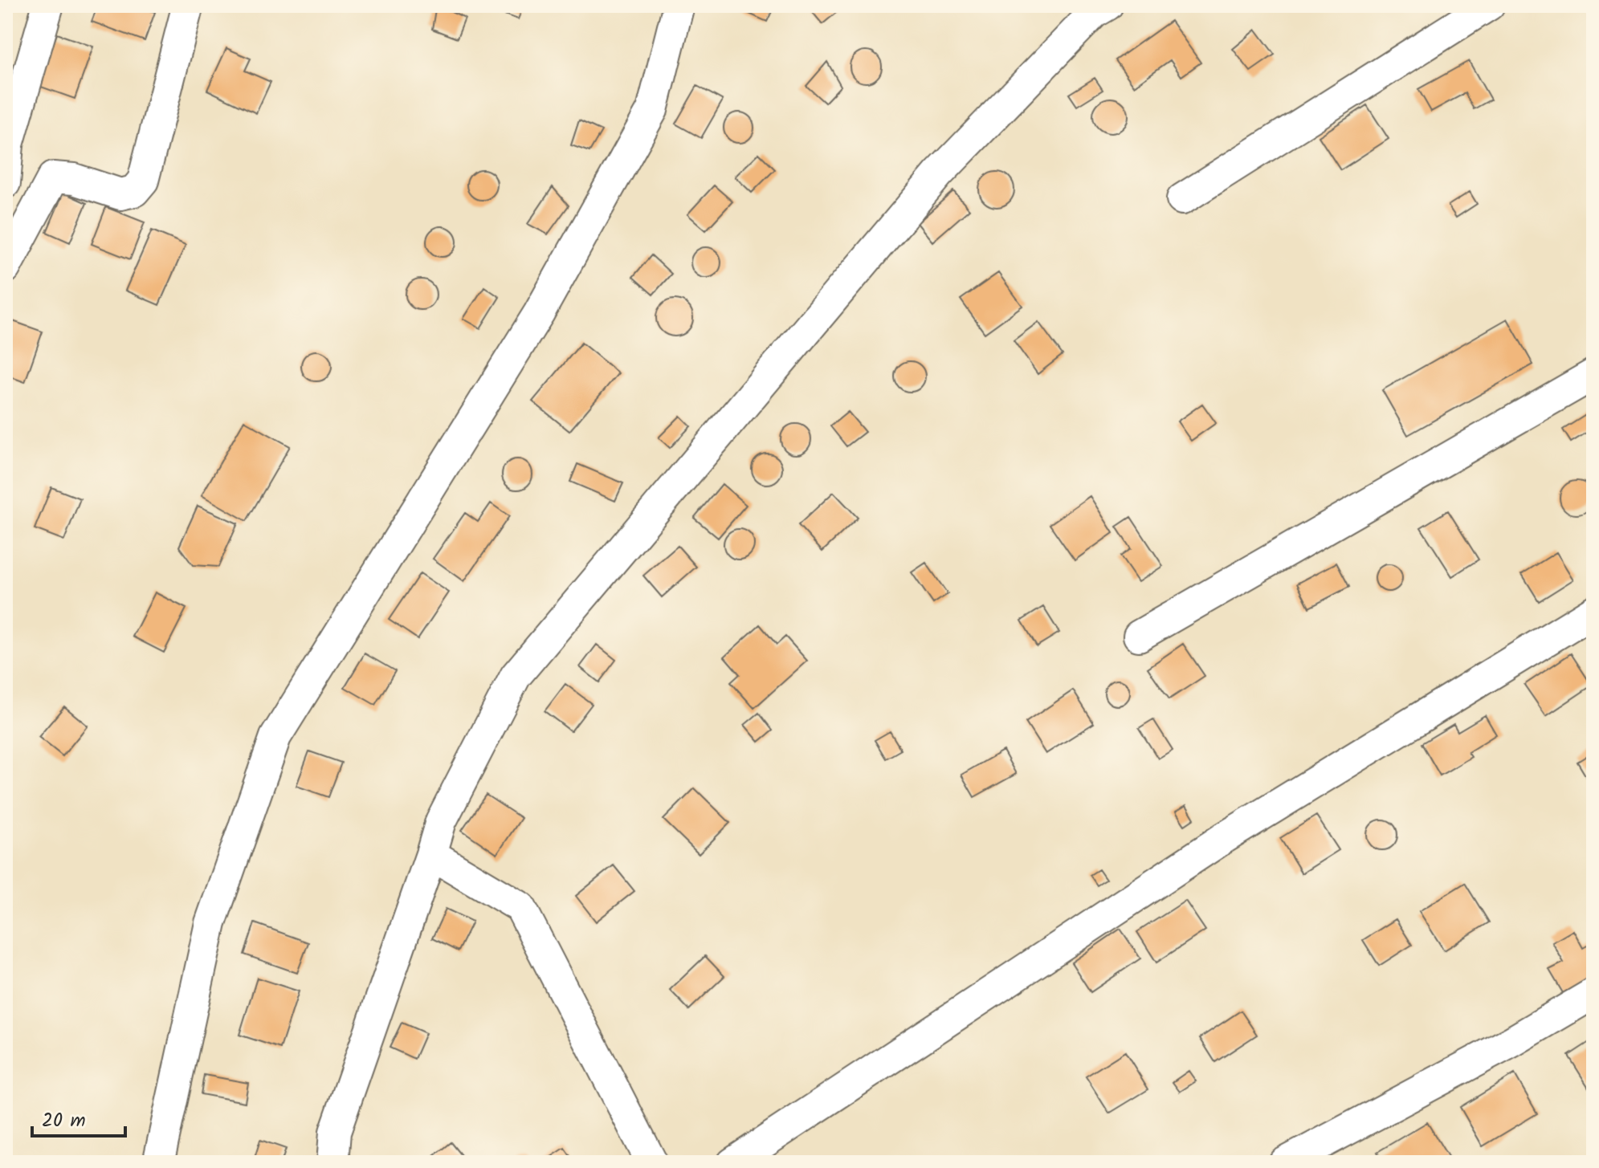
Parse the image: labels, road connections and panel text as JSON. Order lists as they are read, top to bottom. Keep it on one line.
{"scale_bar":"20 m"}
